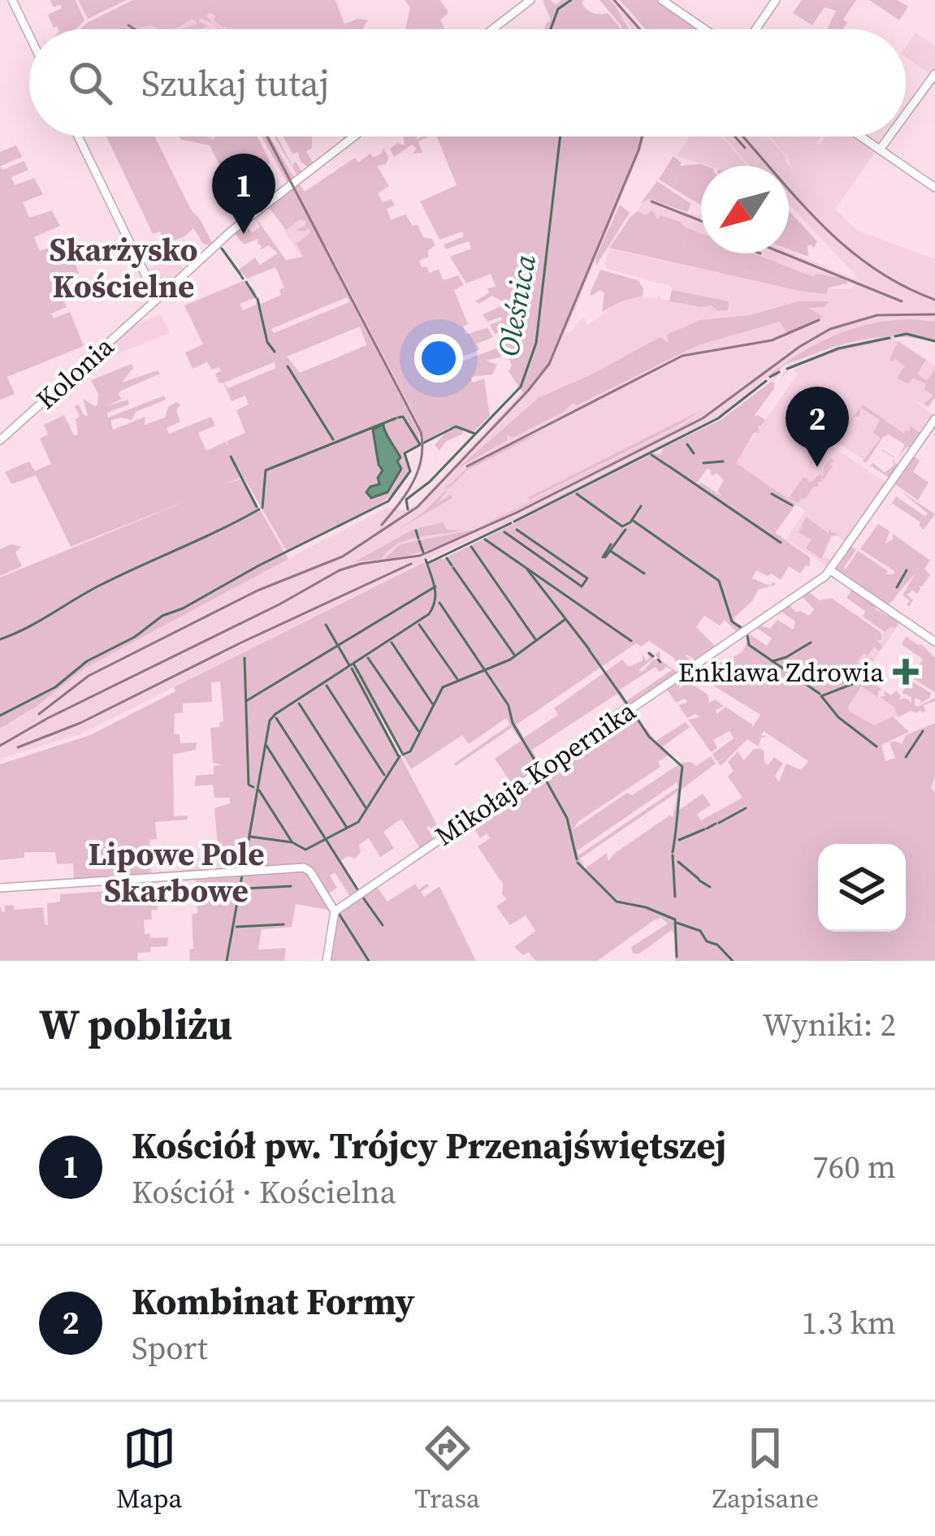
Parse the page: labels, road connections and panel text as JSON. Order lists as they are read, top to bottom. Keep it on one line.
{"streets":{"street":["Kolonia","Mikołaja Kopernika"]},"districts":["Skarżysko Kościelne","Lipowe Pole Skarbowe"],"water":["Oleśnica"],"places":{"health":["Enklawa Zdrowia"]},"north":"bottom left","page":{"search":"Szukaj tutaj","pins":["1","2"],"heading":["W pobliżu","Wyniki: 2"],"list":[{"mark":"1","name":"Kościół pw. Trójcy Przenajświętszej","note":"Kościół · Kościelna","value":"760 m"},{"mark":"2","name":"Kombinat Formy","note":"Sport","value":"1.3 km"}],"nav":["Mapa","Trasa","Zapisane"]}}
